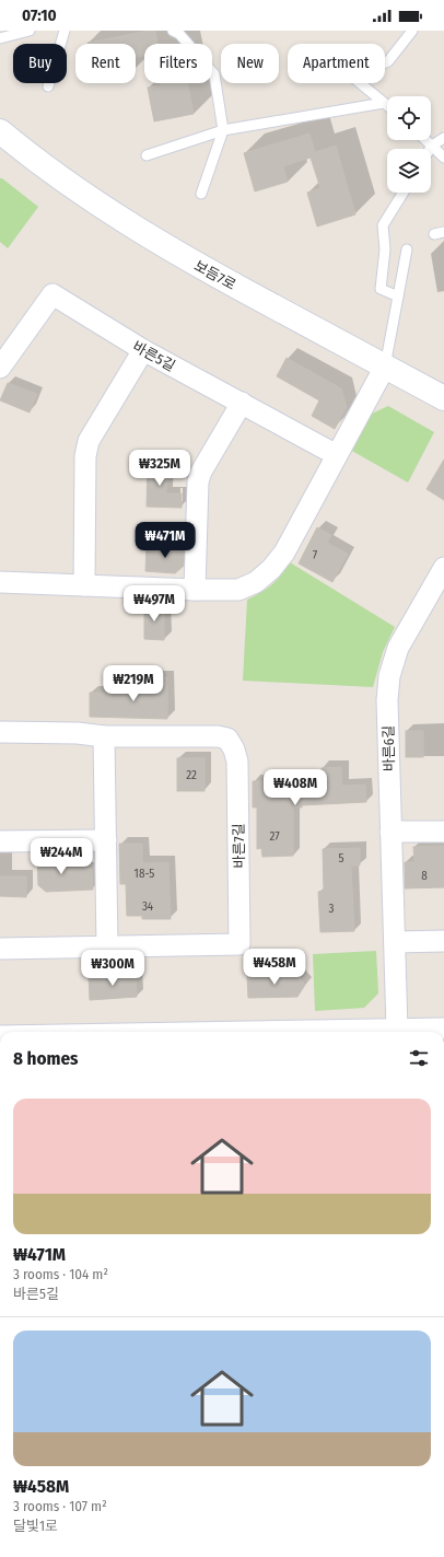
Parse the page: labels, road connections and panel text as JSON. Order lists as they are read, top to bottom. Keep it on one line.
{"streets":{"street":["보듬7로","바른5길","바른6길","바른7길"]},"house_numbers":["7","22","27","5","18-5","8","34","3"],"page":{"status":"07:10","chip":["Buy","Rent","Filters","New","Apartment"],"price":["₩325M","₩471M","₩497M","₩219M","₩408M","₩244M","₩458M","₩300M"],"heading":"8 homes","list":[{"name":"₩471M","note":"3 rooms · 104 m² · 바른5길"},{"name":"₩458M","note":"3 rooms · 107 m² · 달빛1로"}]}}
